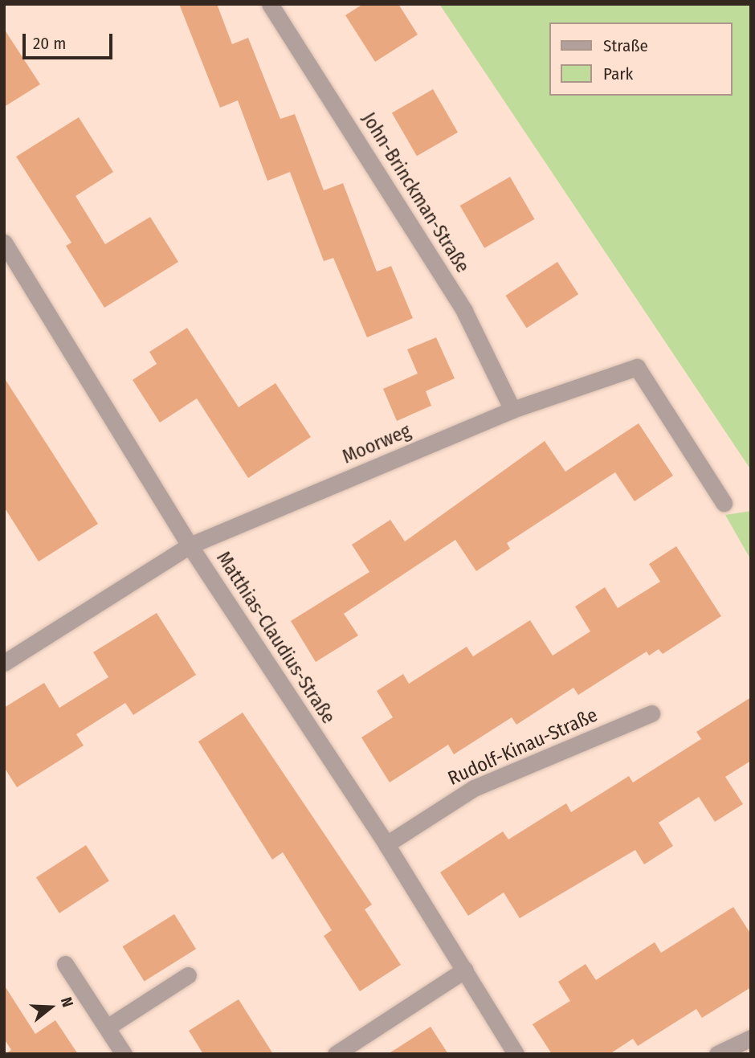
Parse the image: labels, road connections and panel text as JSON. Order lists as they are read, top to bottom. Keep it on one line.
{"streets":{"street":["John-Brinckman-Straße","Moorweg","Matthias-Claudius-Straße","Rudolf-Kinau-Straße"]},"crossings":[["John-Brinckman-Straße","Moorweg"],["Moorweg","Matthias-Claudius-Straße"],["Matthias-Claudius-Straße","Rudolf-Kinau-Straße"]],"legend":["Straße","Park"],"scale_bar":"20 m","north":"right"}
